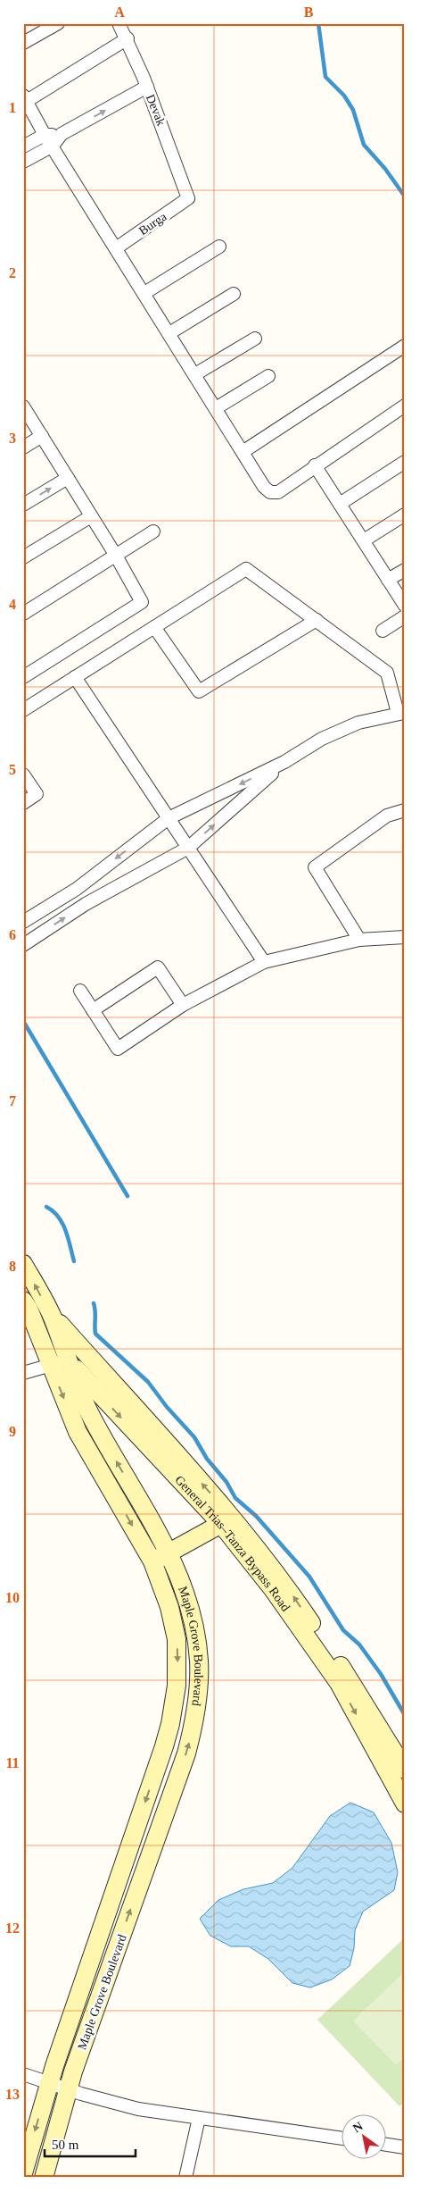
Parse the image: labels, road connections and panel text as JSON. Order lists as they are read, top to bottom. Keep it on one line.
{"streets":{"street":["Devak","Burga","General Trias–Tanza Bypass Road","Maple Grove Boulevard"]},"crossings":[["Devak","Burga"],["General Trias–Tanza Bypass Road","Maple Grove Boulevard"]],"scale_bar":"50 m","north":"top left","grid":{"columns":["A","B"],"rows":["1","2","3","4","5","6","7","8","9","10","11","12","13"]}}
